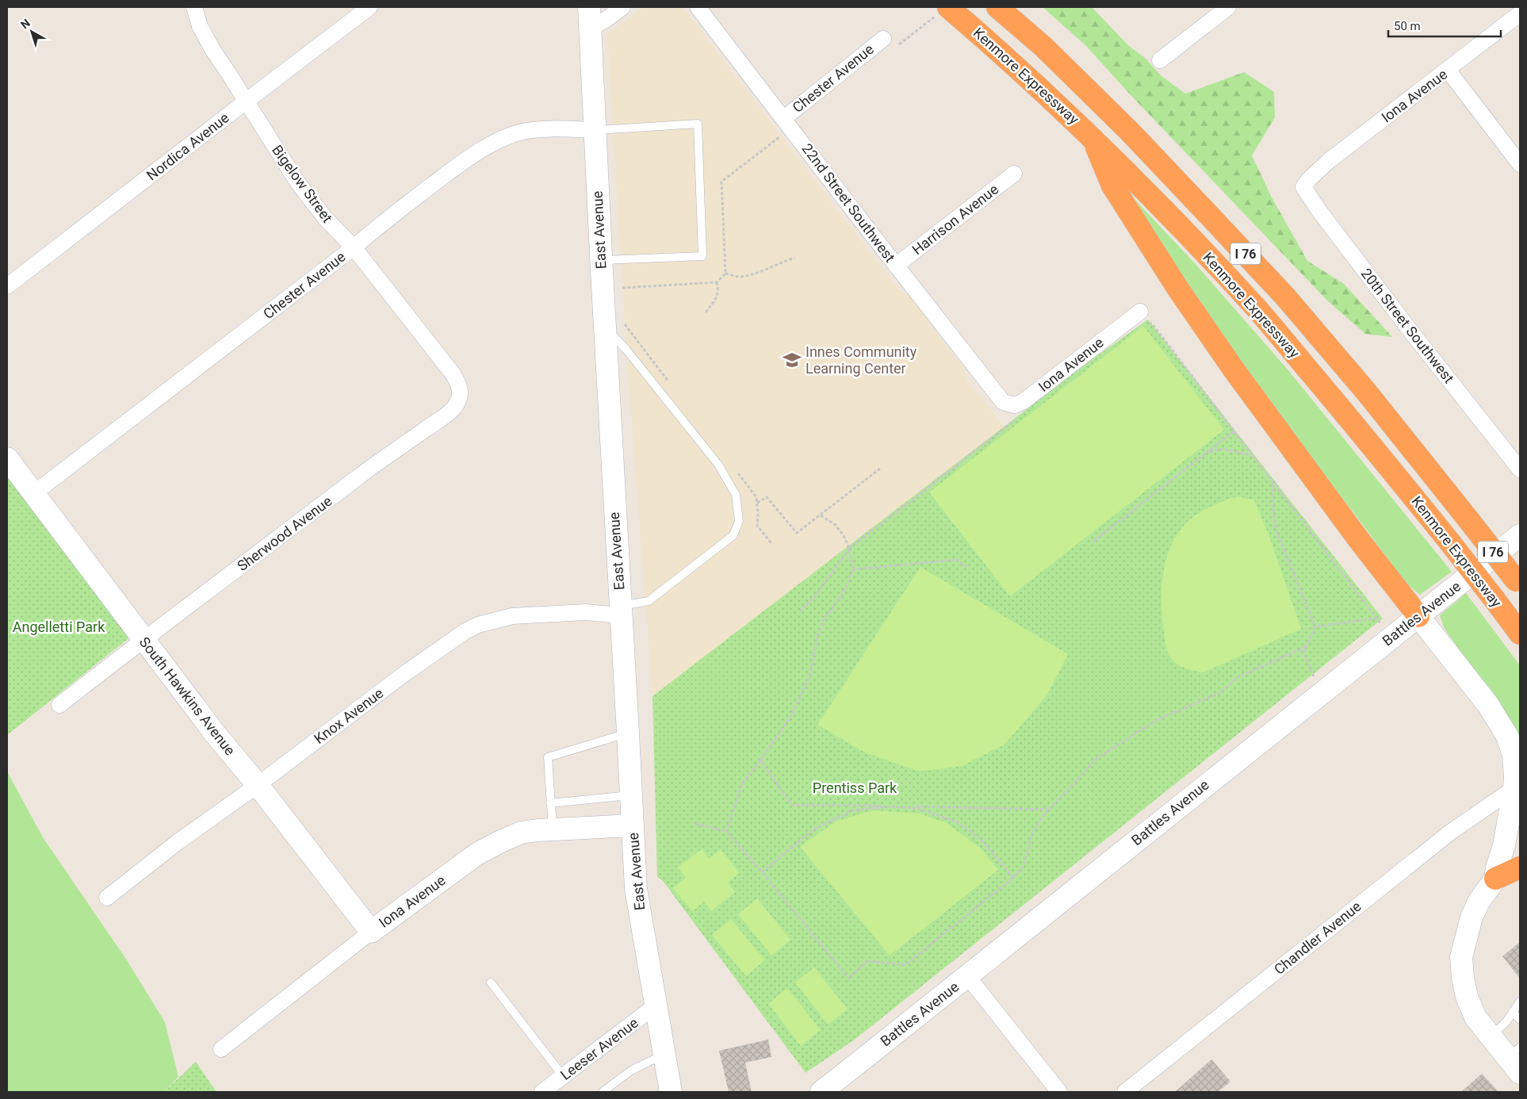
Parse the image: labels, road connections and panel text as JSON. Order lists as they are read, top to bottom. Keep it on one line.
{"streets":{"highway":["Kenmore Expressway","I 76"],"street":["Chester Avenue","Iona Avenue","Nordica Avenue","Bigelow Street","22nd Street Southwest","Harrison Avenue","East Avenue","20th Street Southwest","Sherwood Avenue","Battles Avenue","South Hawkins Avenue","Knox Avenue","Chandler Avenue","Leeser Avenue"]},"crossings":[["Chester Avenue","Bigelow Street"],["Chester Avenue","22nd Street Southwest"],["Chester Avenue","East Avenue"],["Chester Avenue","South Hawkins Avenue"],["Iona Avenue","22nd Street Southwest"],["Iona Avenue","East Avenue"],["Iona Avenue","20th Street Southwest"],["Iona Avenue","South Hawkins Avenue"],["Nordica Avenue","Bigelow Street"],["Bigelow Street","Sherwood Avenue"],["22nd Street Southwest","Harrison Avenue"],["East Avenue","Knox Avenue"],["East Avenue","Leeser Avenue"],["Sherwood Avenue","South Hawkins Avenue"],["South Hawkins Avenue","Knox Avenue"]],"parks":["Angelletti Park","Prentiss Park"],"places":{"school or university":["Innes Community Learning Center"]},"scale_bar":"50 m","north":"top left"}
